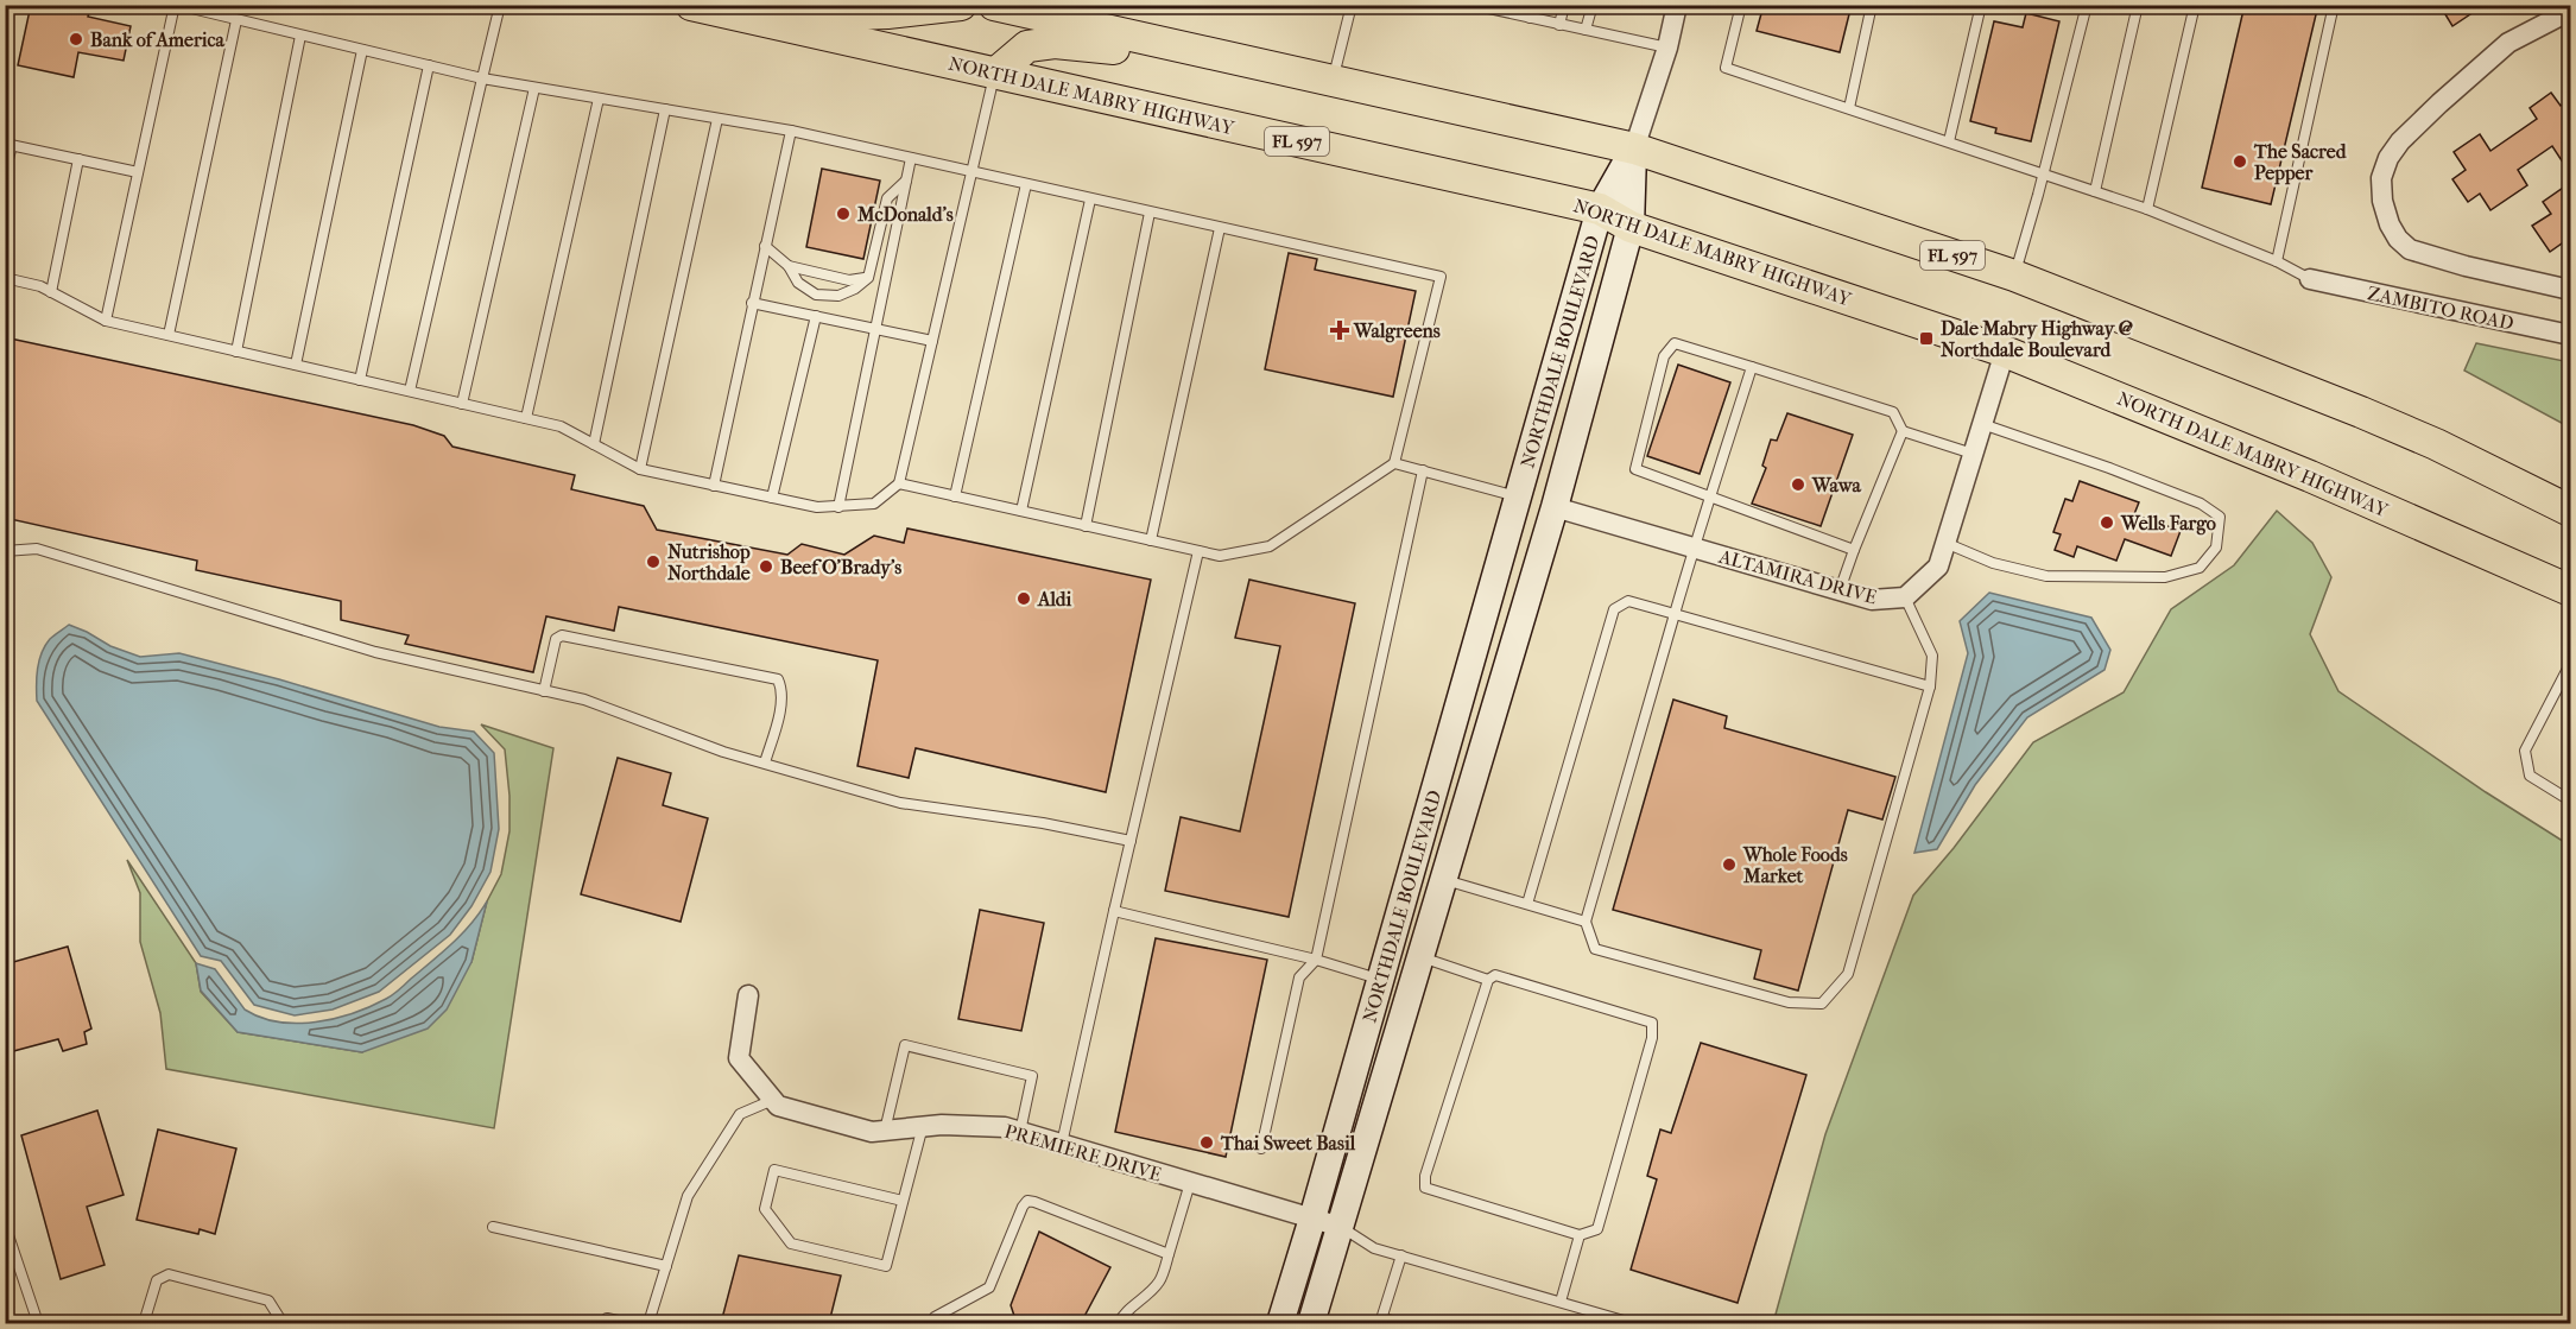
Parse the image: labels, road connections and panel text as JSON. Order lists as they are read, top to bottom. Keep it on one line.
{"streets":{"main road":["NORTH DALE MABRY HIGHWAY","FL 597"],"street":["ZAMBITO ROAD","NORTHDALE BOULEVARD","ALTAMIRA DRIVE","PREMIERE DRIVE"]},"crossings":[["NORTH DALE MABRY HIGHWAY","NORTHDALE BOULEVARD"],["NORTH DALE MABRY HIGHWAY","ALTAMIRA DRIVE"],["FL 597","NORTHDALE BOULEVARD"],["NORTHDALE BOULEVARD","ALTAMIRA DRIVE"],["NORTHDALE BOULEVARD","PREMIERE DRIVE"]],"places":{"other":["Bank of America","The Sacred Pepper","McDonald's","Wawa","Wells Fargo","Nutrishop Northdale","Beef O'Brady's","Aldi","Whole Foods Market","Thai Sweet Basil"],"health":["Walgreens"],"transit":["Dale Mabry Highway @ Northdale Boulevard"]}}
